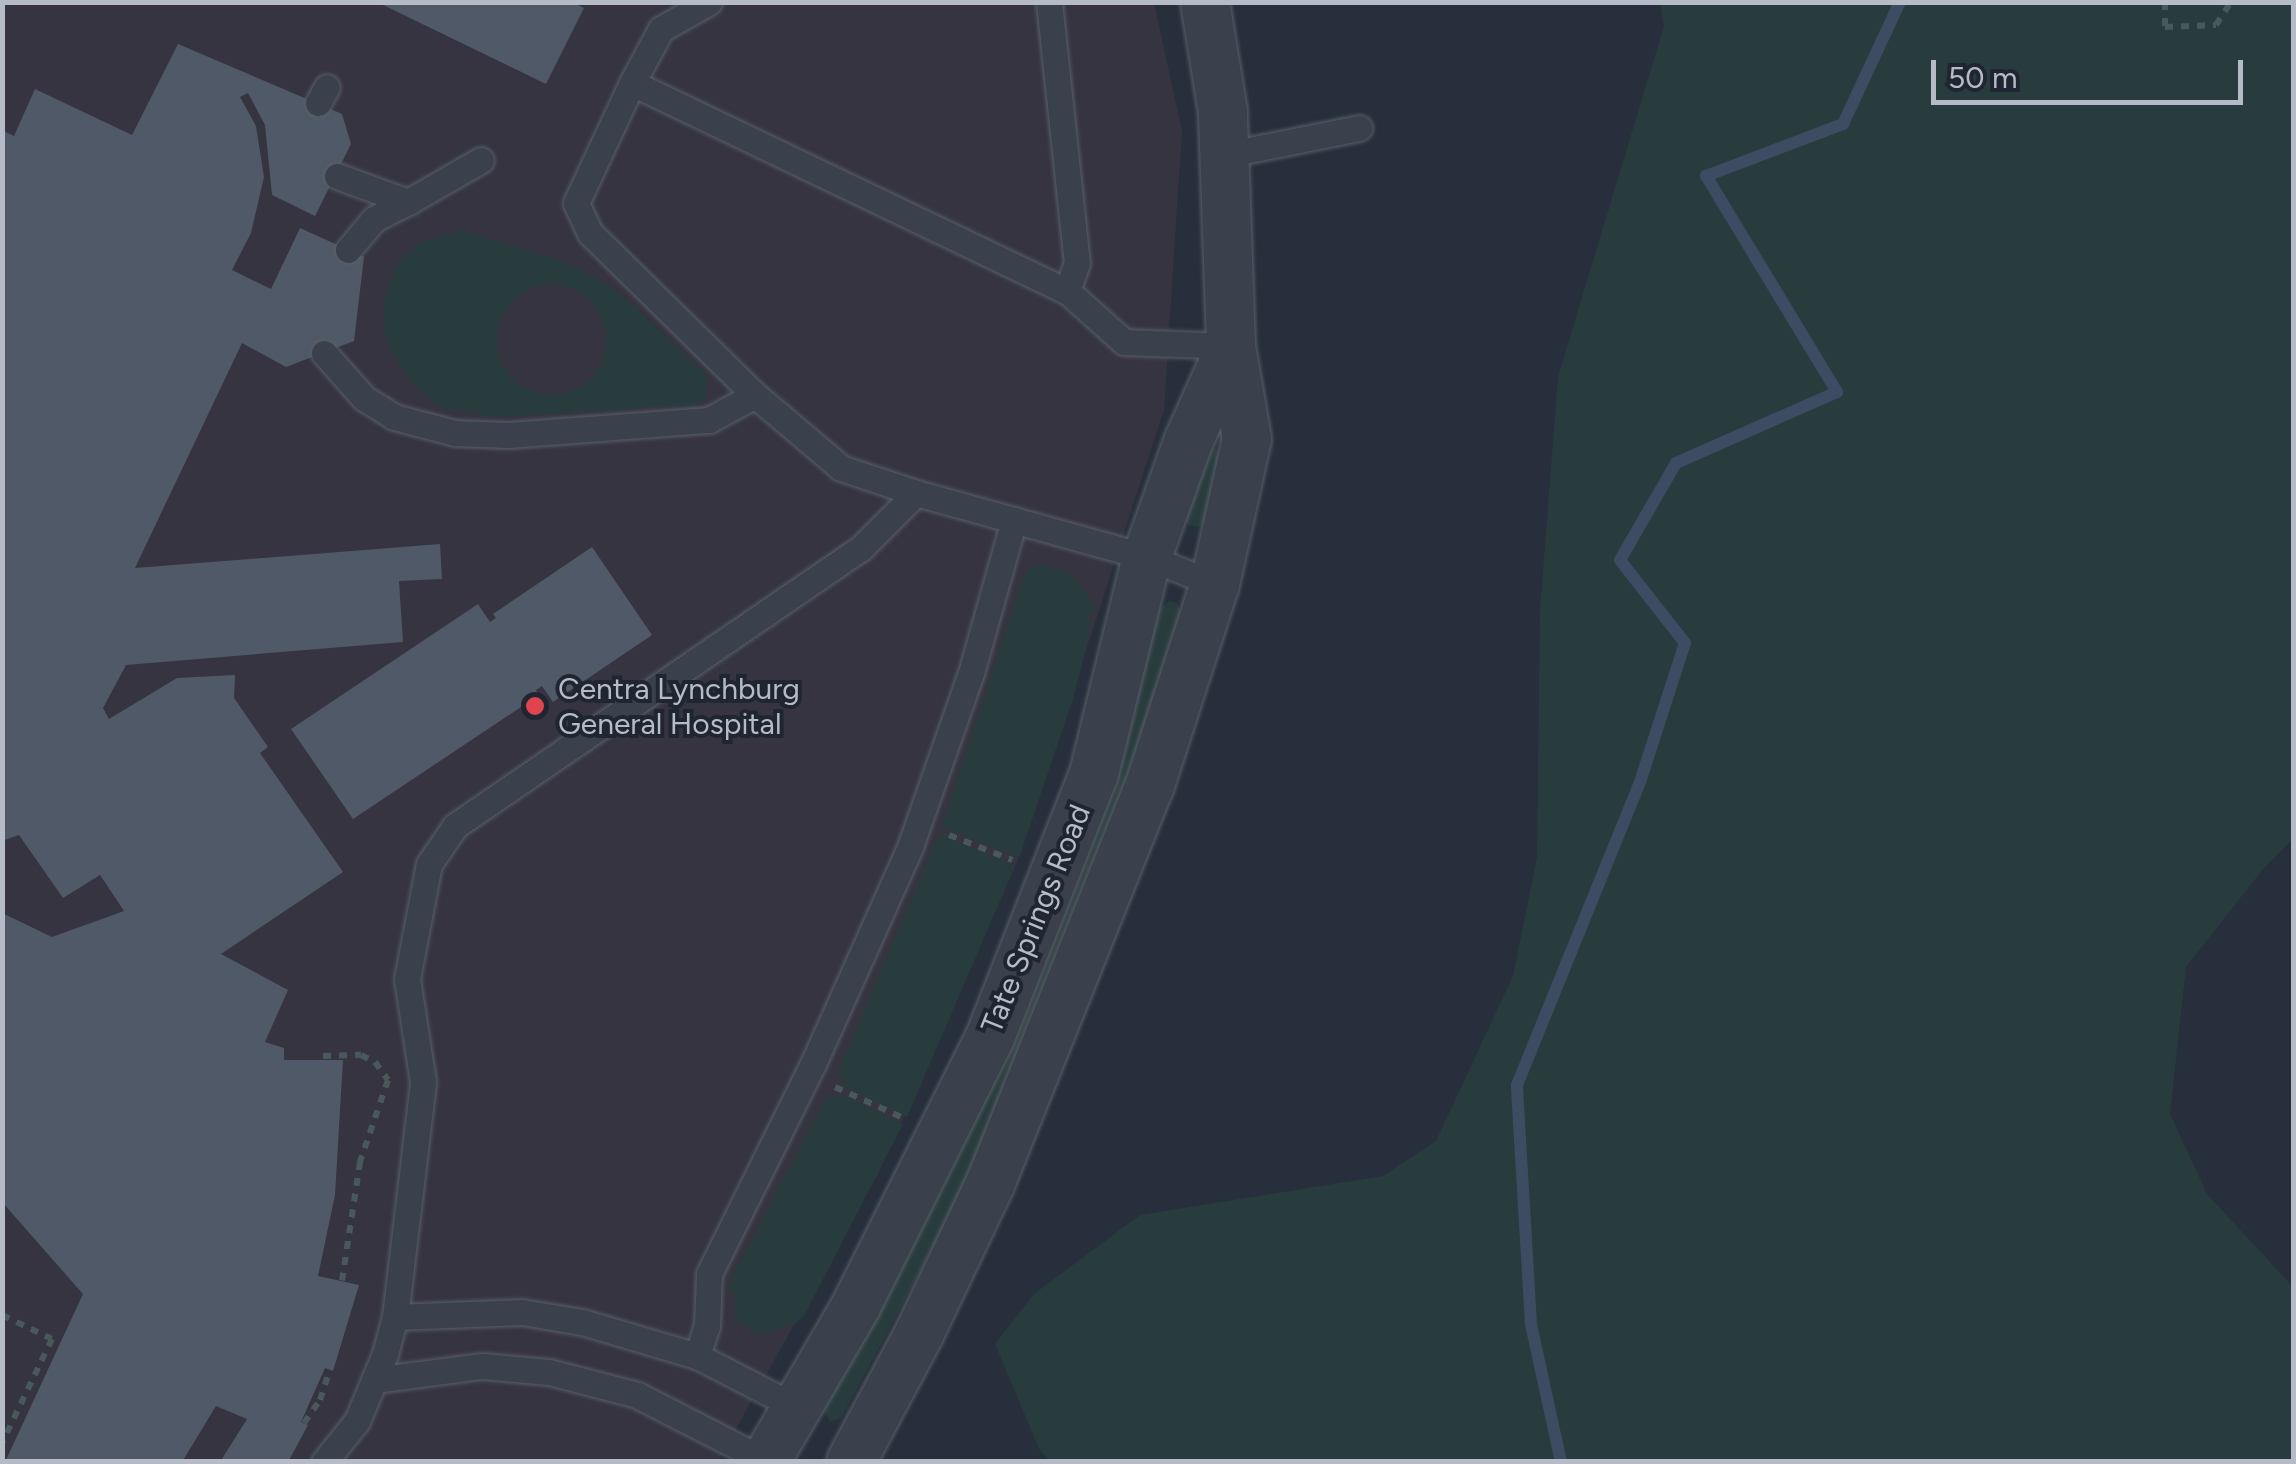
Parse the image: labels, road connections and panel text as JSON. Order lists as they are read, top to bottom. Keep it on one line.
{"streets":{"street":["Tate Springs Road"]},"places":["Centra Lynchburg General Hospital"],"scale_bar":"50 m"}
